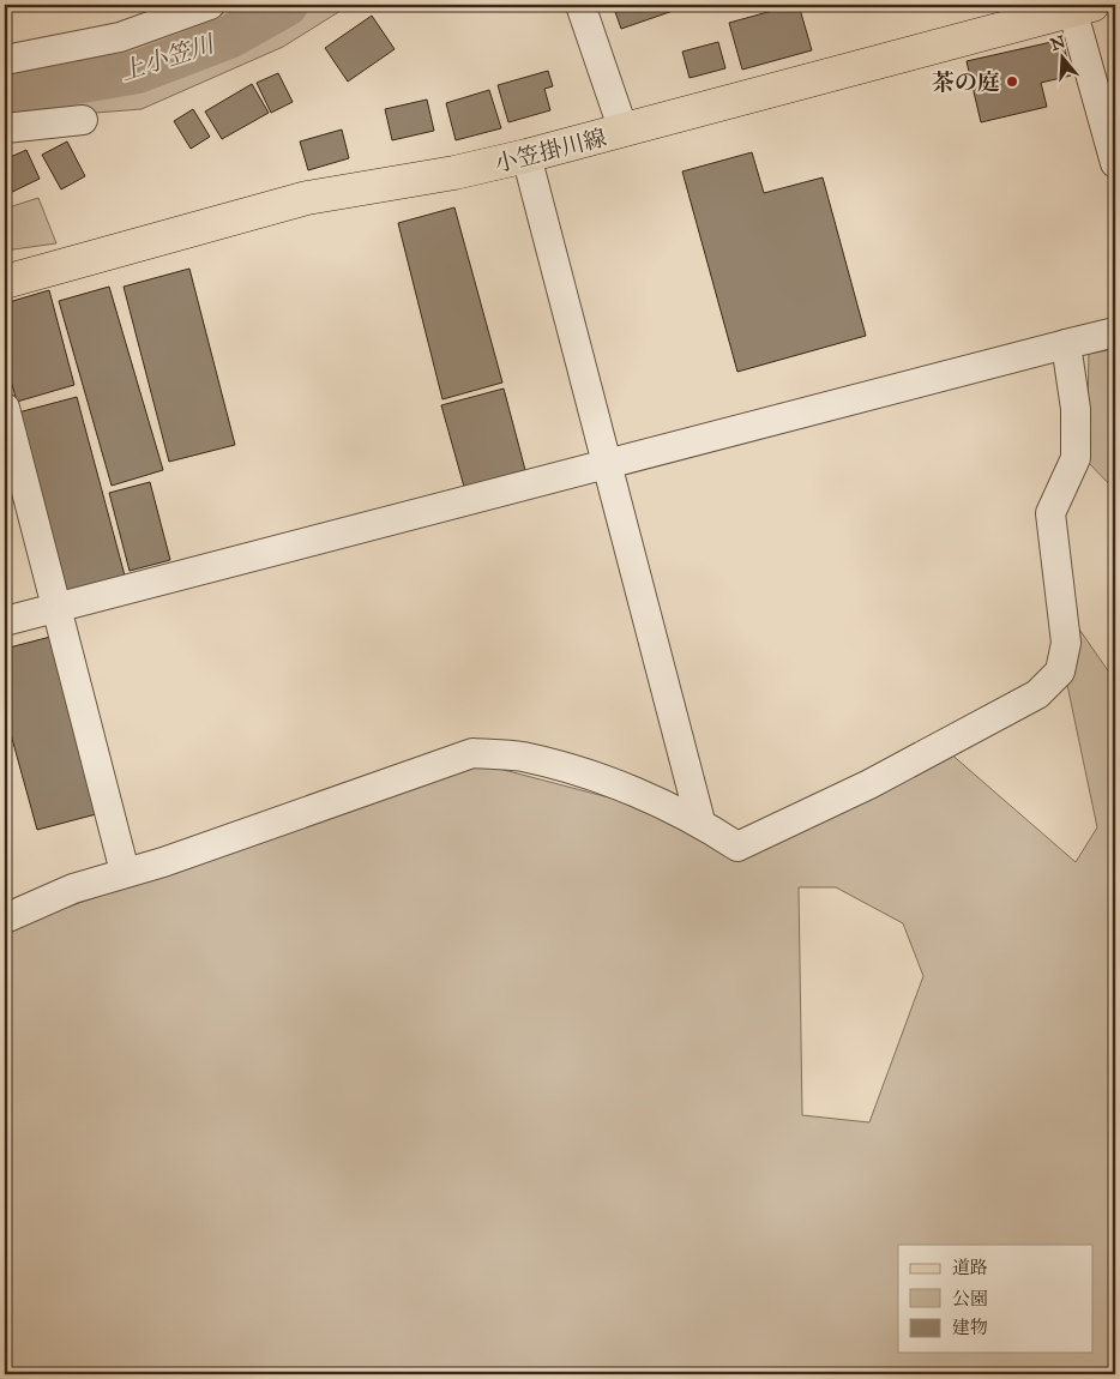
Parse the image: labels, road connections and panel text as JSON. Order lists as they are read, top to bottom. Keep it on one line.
{"streets":{"main road":["小笠掛川線"]},"water":["上小笠川"],"places":["茶の庭"],"legend":["道路","公園","建物"],"north":"top"}
